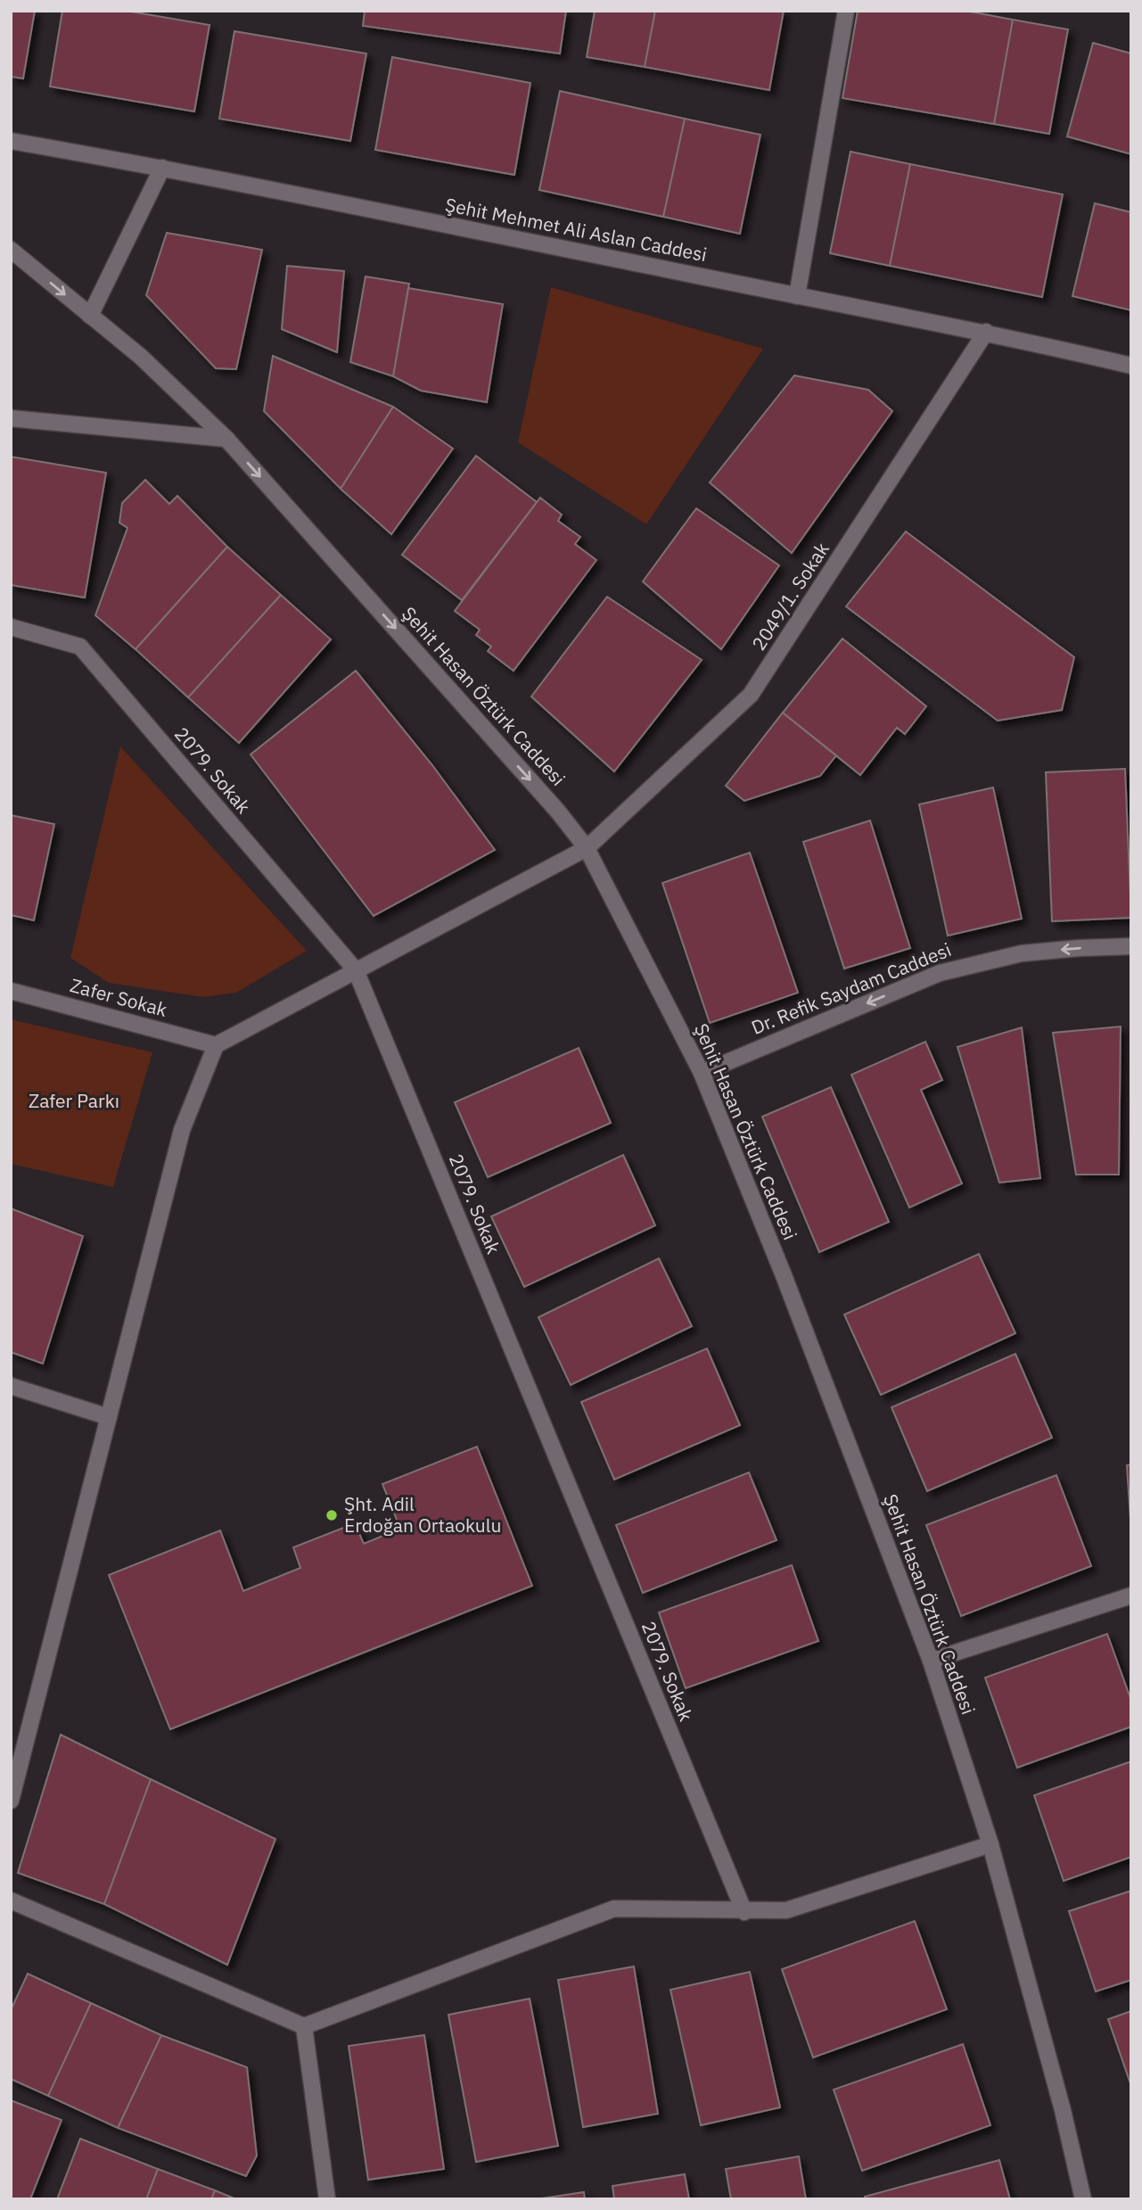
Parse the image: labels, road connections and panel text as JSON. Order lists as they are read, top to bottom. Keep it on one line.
{"streets":{"street":["Şehit Mehmet Ali Aslan Caddesi","2049/1. Sokak","Şehit Hasan Öztürk Caddesi","2079. Sokak","Dr. Refik Saydam Caddesi","Zafer Sokak"]},"crossings":[["Şehit Mehmet Ali Aslan Caddesi","2049/1. Sokak"],["2049/1. Sokak","Şehit Hasan Öztürk Caddesi"],["2049/1. Sokak","2079. Sokak"],["2049/1. Sokak","Zafer Sokak"],["Şehit Hasan Öztürk Caddesi","Dr. Refik Saydam Caddesi"]],"one_way":["Dr. Refik Saydam Caddesi"],"parks":["Zafer Parkı"],"places":["Şht. Adil Erdoğan Ortaokulu"]}
